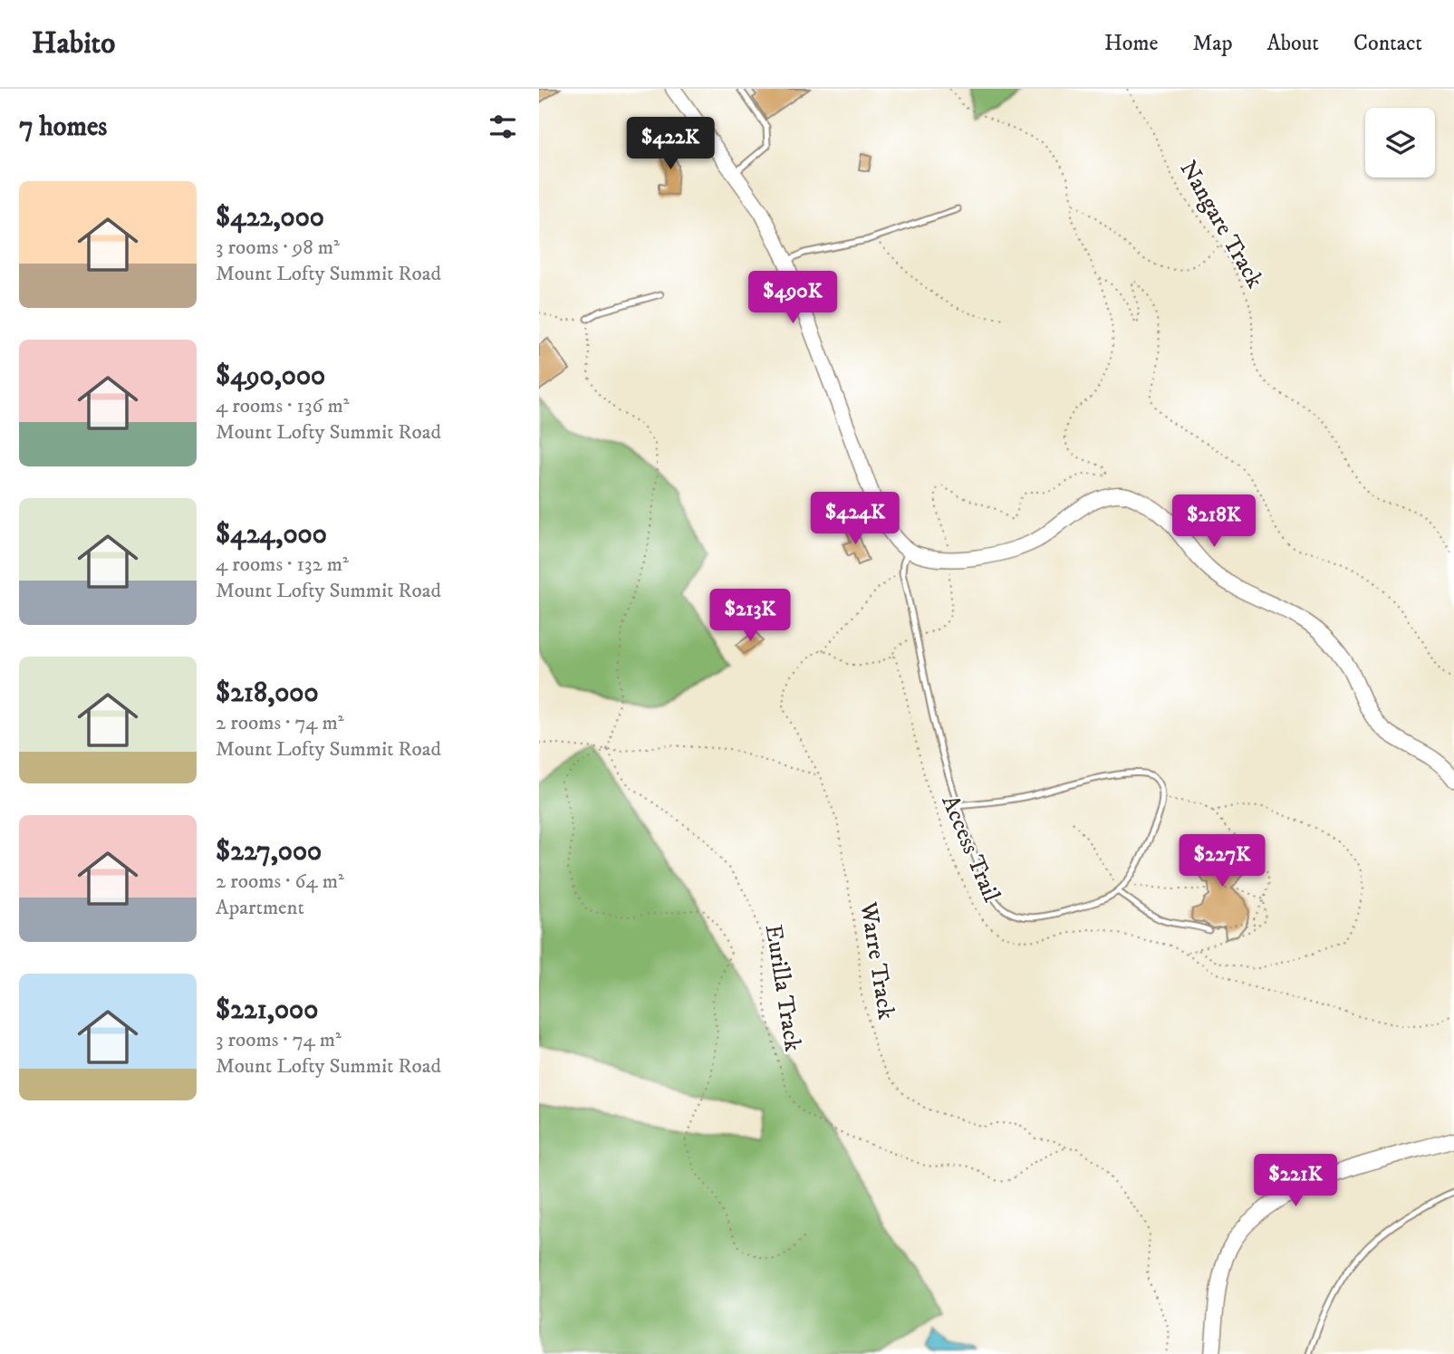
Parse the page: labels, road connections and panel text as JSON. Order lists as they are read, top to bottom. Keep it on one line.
{"streets":{"path":["Nangare Track","Access Trail","Warre Track","Eurilla Track"]},"crossings":[["Warre Track","Eurilla Track"]],"page":{"header":"Habito","nav":["Home","Map","About","Contact"],"heading":"7 homes","price":["$422K","$490K","$424K","$218K","$213K","$227K","$221K"],"list":[{"name":"$422,000","note":"3 rooms · 98 m² · Mount Lofty Summit Road"},{"name":"$490,000","note":"4 rooms · 136 m² · Mount Lofty Summit Road"},{"name":"$424,000","note":"4 rooms · 132 m² · Mount Lofty Summit Road"},{"name":"$218,000","note":"2 rooms · 74 m² · Mount Lofty Summit Road"},{"name":"$227,000","note":"2 rooms · 64 m² · Apartment"},{"name":"$221,000","note":"3 rooms · 74 m² · Mount Lofty Summit Road"}]}}
